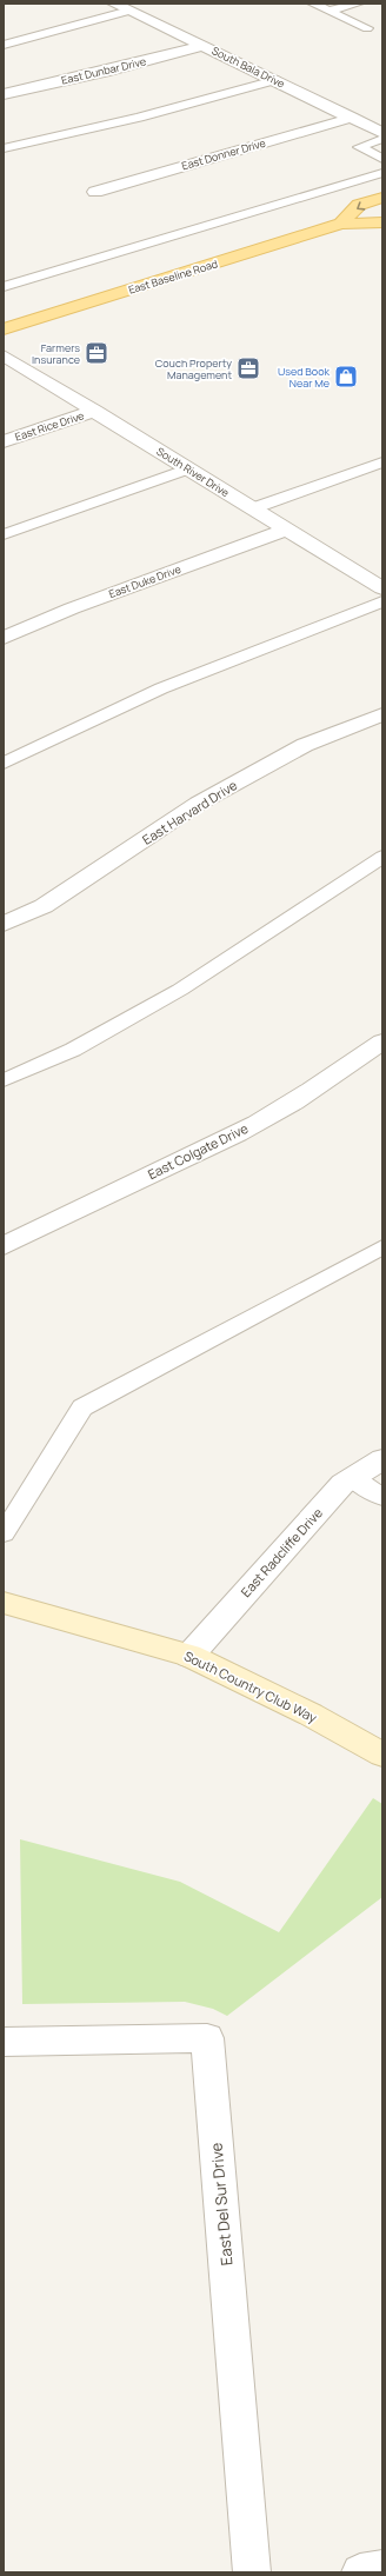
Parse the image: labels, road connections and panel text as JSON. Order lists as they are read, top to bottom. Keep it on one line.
{"streets":{"main road":["East Baseline Road"],"street":["South Bala Drive","East Dunbar Drive","East Donner Drive","East Rice Drive","South River Drive","East Duke Drive","East Harvard Drive","East Colgate Drive","East Radcliffe Drive","South Country Club Way","East Del Sur Drive"]},"crossings":[["South Bala Drive","East Dunbar Drive"],["South Bala Drive","East Donner Drive"],["East Rice Drive","South River Drive"],["South River Drive","East Duke Drive"],["East Radcliffe Drive","South Country Club Way"]],"places":{"office":["Farmers Insurance","Couch Property Management"],"shop":["Used Book Near Me"]}}
